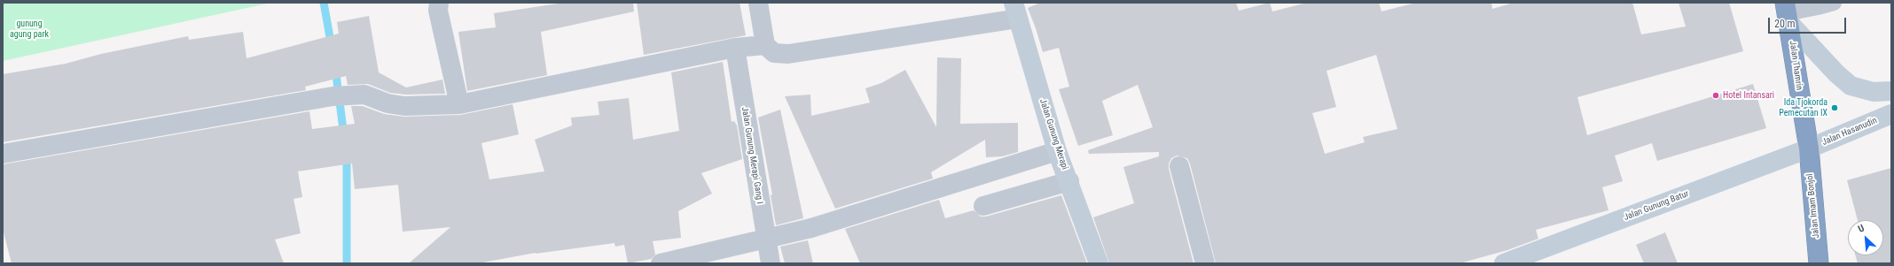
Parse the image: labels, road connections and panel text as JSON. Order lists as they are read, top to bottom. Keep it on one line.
{"streets":{"highway":["Jalan Thamrin","Jalan Imam Bonjol"],"main road":["Jalan Hasanudin","Jalan Gunung Merapi","Jalan Gunung Batur"],"street":["Jalan Gunung Merapi Gang I"]},"crossings":[["Jalan Thamrin","Jalan Hasanudin"],["Jalan Thamrin","Jalan Gunung Batur"],["Jalan Thamrin","Jalan Imam Bonjol"],["Jalan Hasanudin","Jalan Gunung Batur"],["Jalan Hasanudin","Jalan Imam Bonjol"],["Jalan Gunung Batur","Jalan Imam Bonjol"]],"parks":["gunung agung park"],"places":["Hotel Intansari","Ida Tjokorda Pemecutan IX"],"scale_bar":"20 m","north":"top left"}
